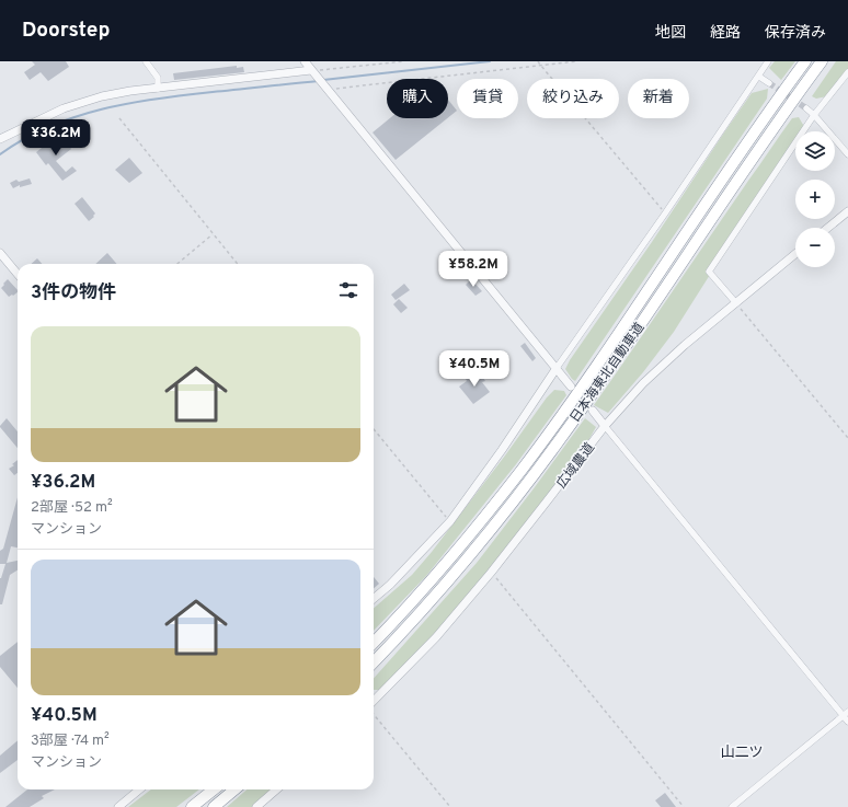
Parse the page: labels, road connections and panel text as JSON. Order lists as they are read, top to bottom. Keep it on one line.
{"streets":{"highway":["日本海東北自動車道"],"street":["広域農道"]},"districts":["山二ツ"],"page":{"header":"Doorstep","nav":["地図","経路","保存済み"],"chip":["購入","賃貸","絞り込み","新着"],"price":["¥36.2M","¥58.2M","¥40.5M"],"map_buttons":["+","−"],"heading":"3件の物件","list":[{"name":"¥36.2M","note":"2部屋 · 52 m² · マンション"},{"name":"¥40.5M","note":"3部屋 · 74 m² · マンション"}]}}
